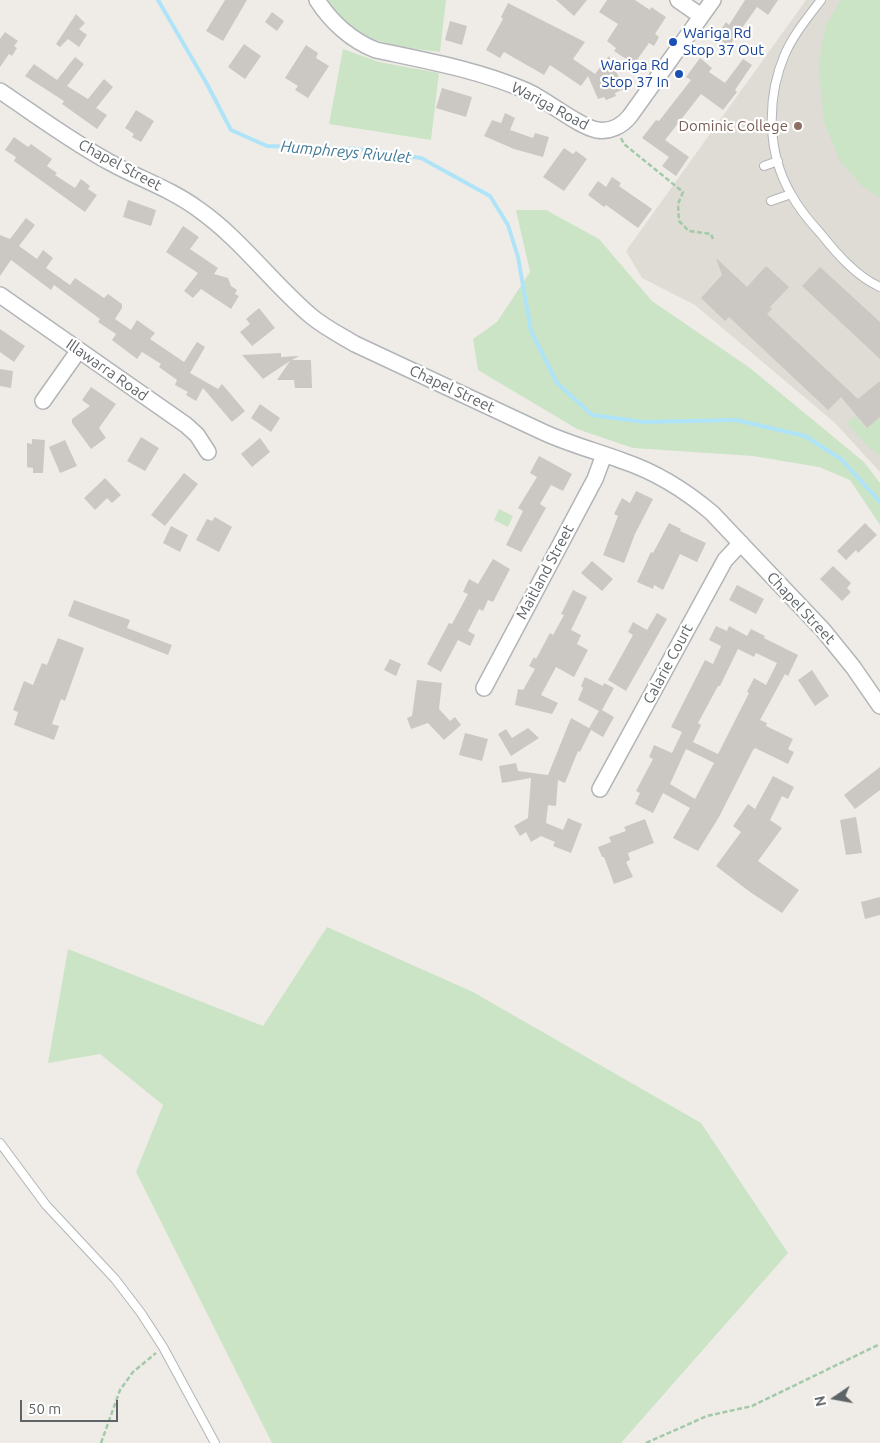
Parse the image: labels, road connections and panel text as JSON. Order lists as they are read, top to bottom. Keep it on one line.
{"streets":{"street":["Wariga Road","Chapel Street","Illawarra Road","Maitland Street","Calarie Court"]},"crossings":[["Chapel Street","Maitland Street"],["Chapel Street","Calarie Court"]],"water":["Humphreys Rivulet"],"places":["Wariga Rd Stop 37 Out","Wariga Rd Stop 37 In","Dominic College"],"scale_bar":"50 m","north":"left"}
